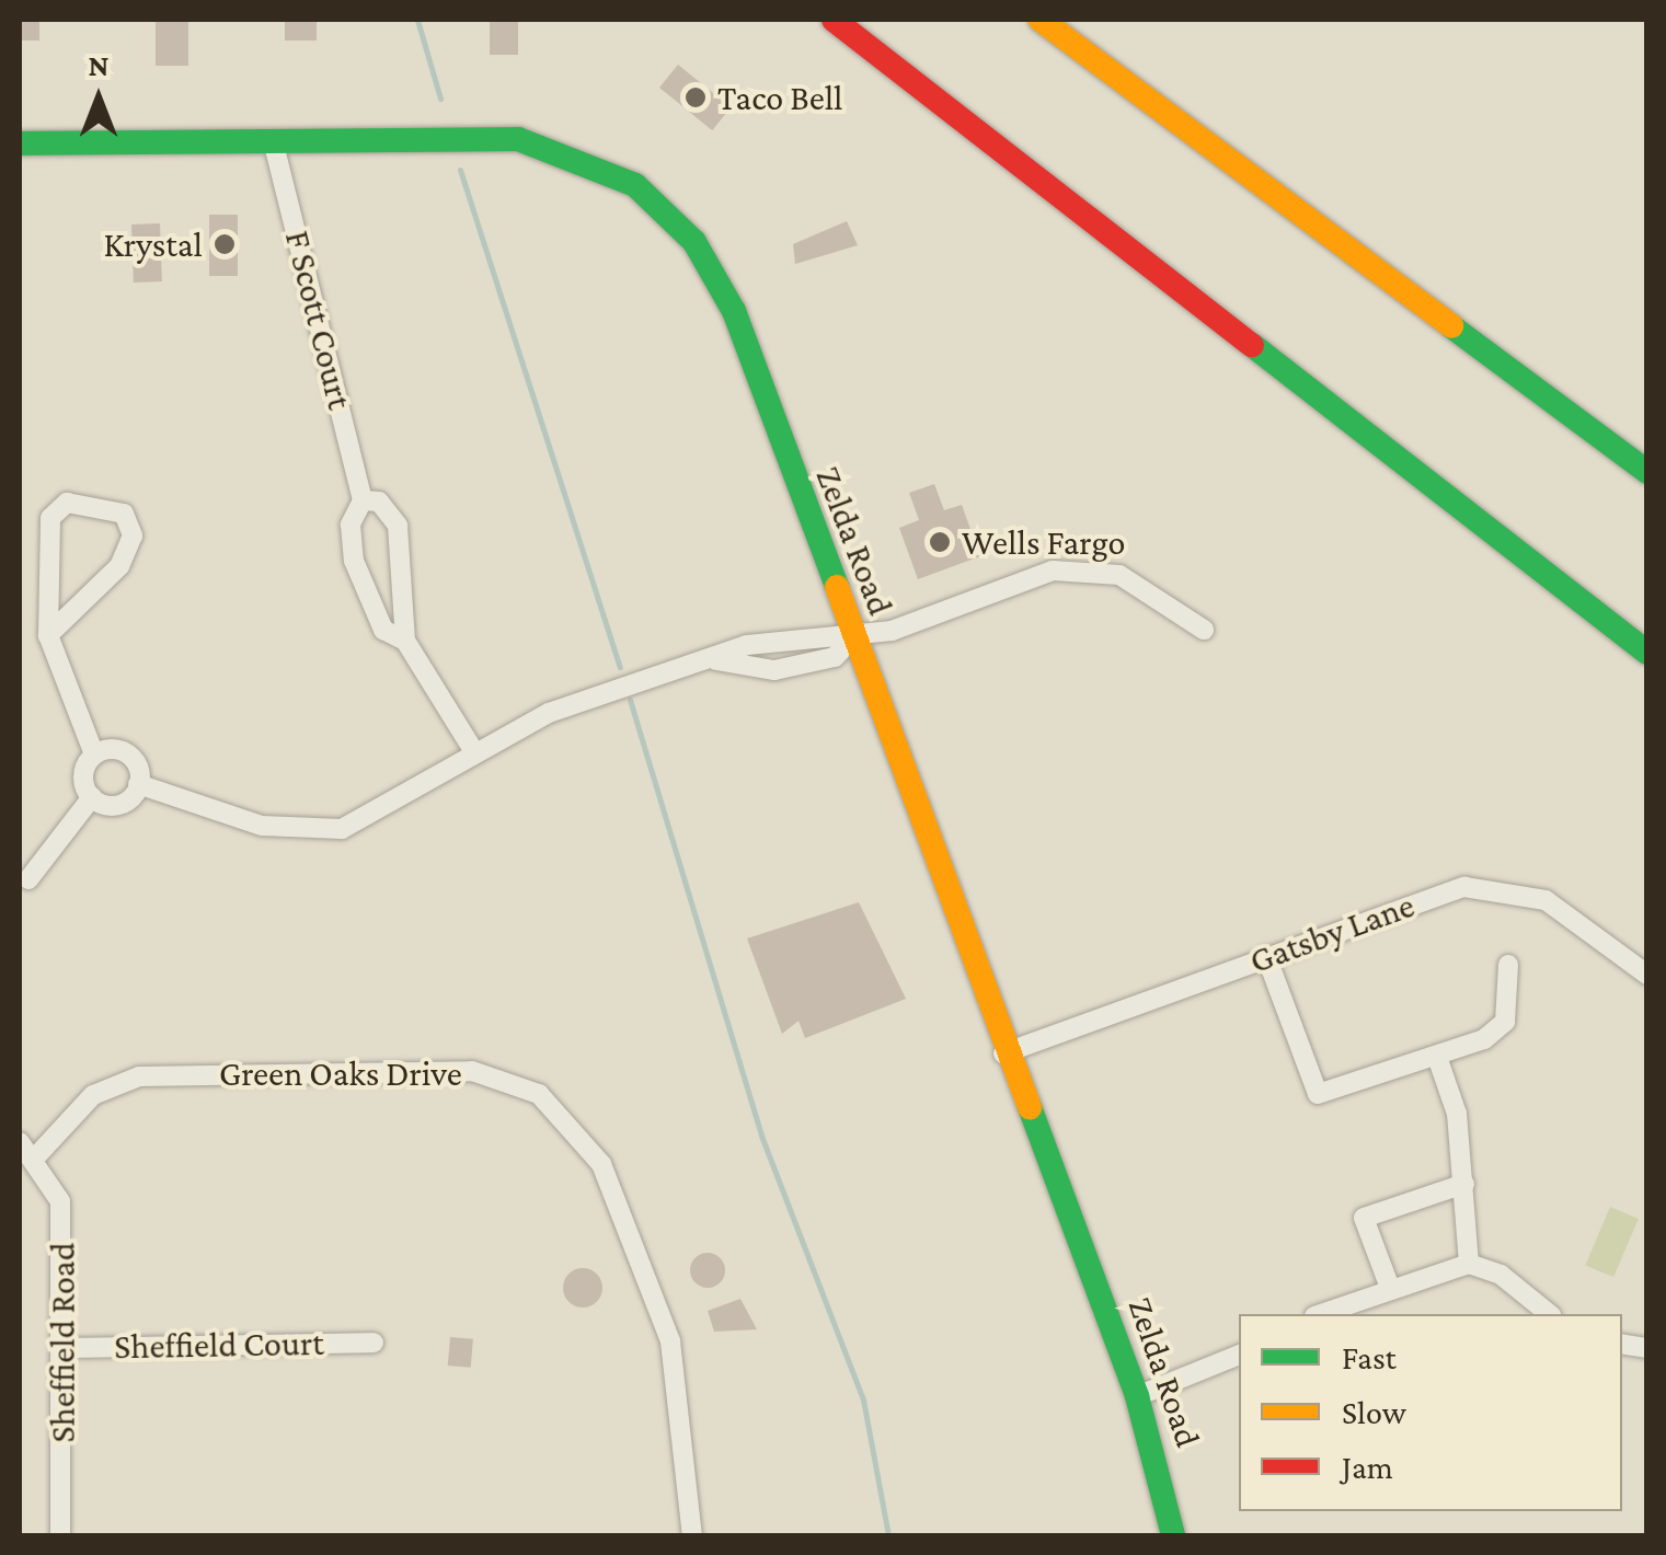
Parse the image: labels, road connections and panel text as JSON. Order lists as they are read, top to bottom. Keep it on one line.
{"streets":{"main road":["Zelda Road"],"street":["F Scott Court","Gatsby Lane","Green Oaks Drive","Sheffield Road","Sheffield Court"]},"crossings":[["F Scott Court","Zelda Road"],["Zelda Road","Gatsby Lane"],["Green Oaks Drive","Sheffield Road"],["Sheffield Road","Sheffield Court"]],"places":["Taco Bell","Krystal","Wells Fargo"],"legend":["Fast","Slow","Jam"],"north":"top"}
